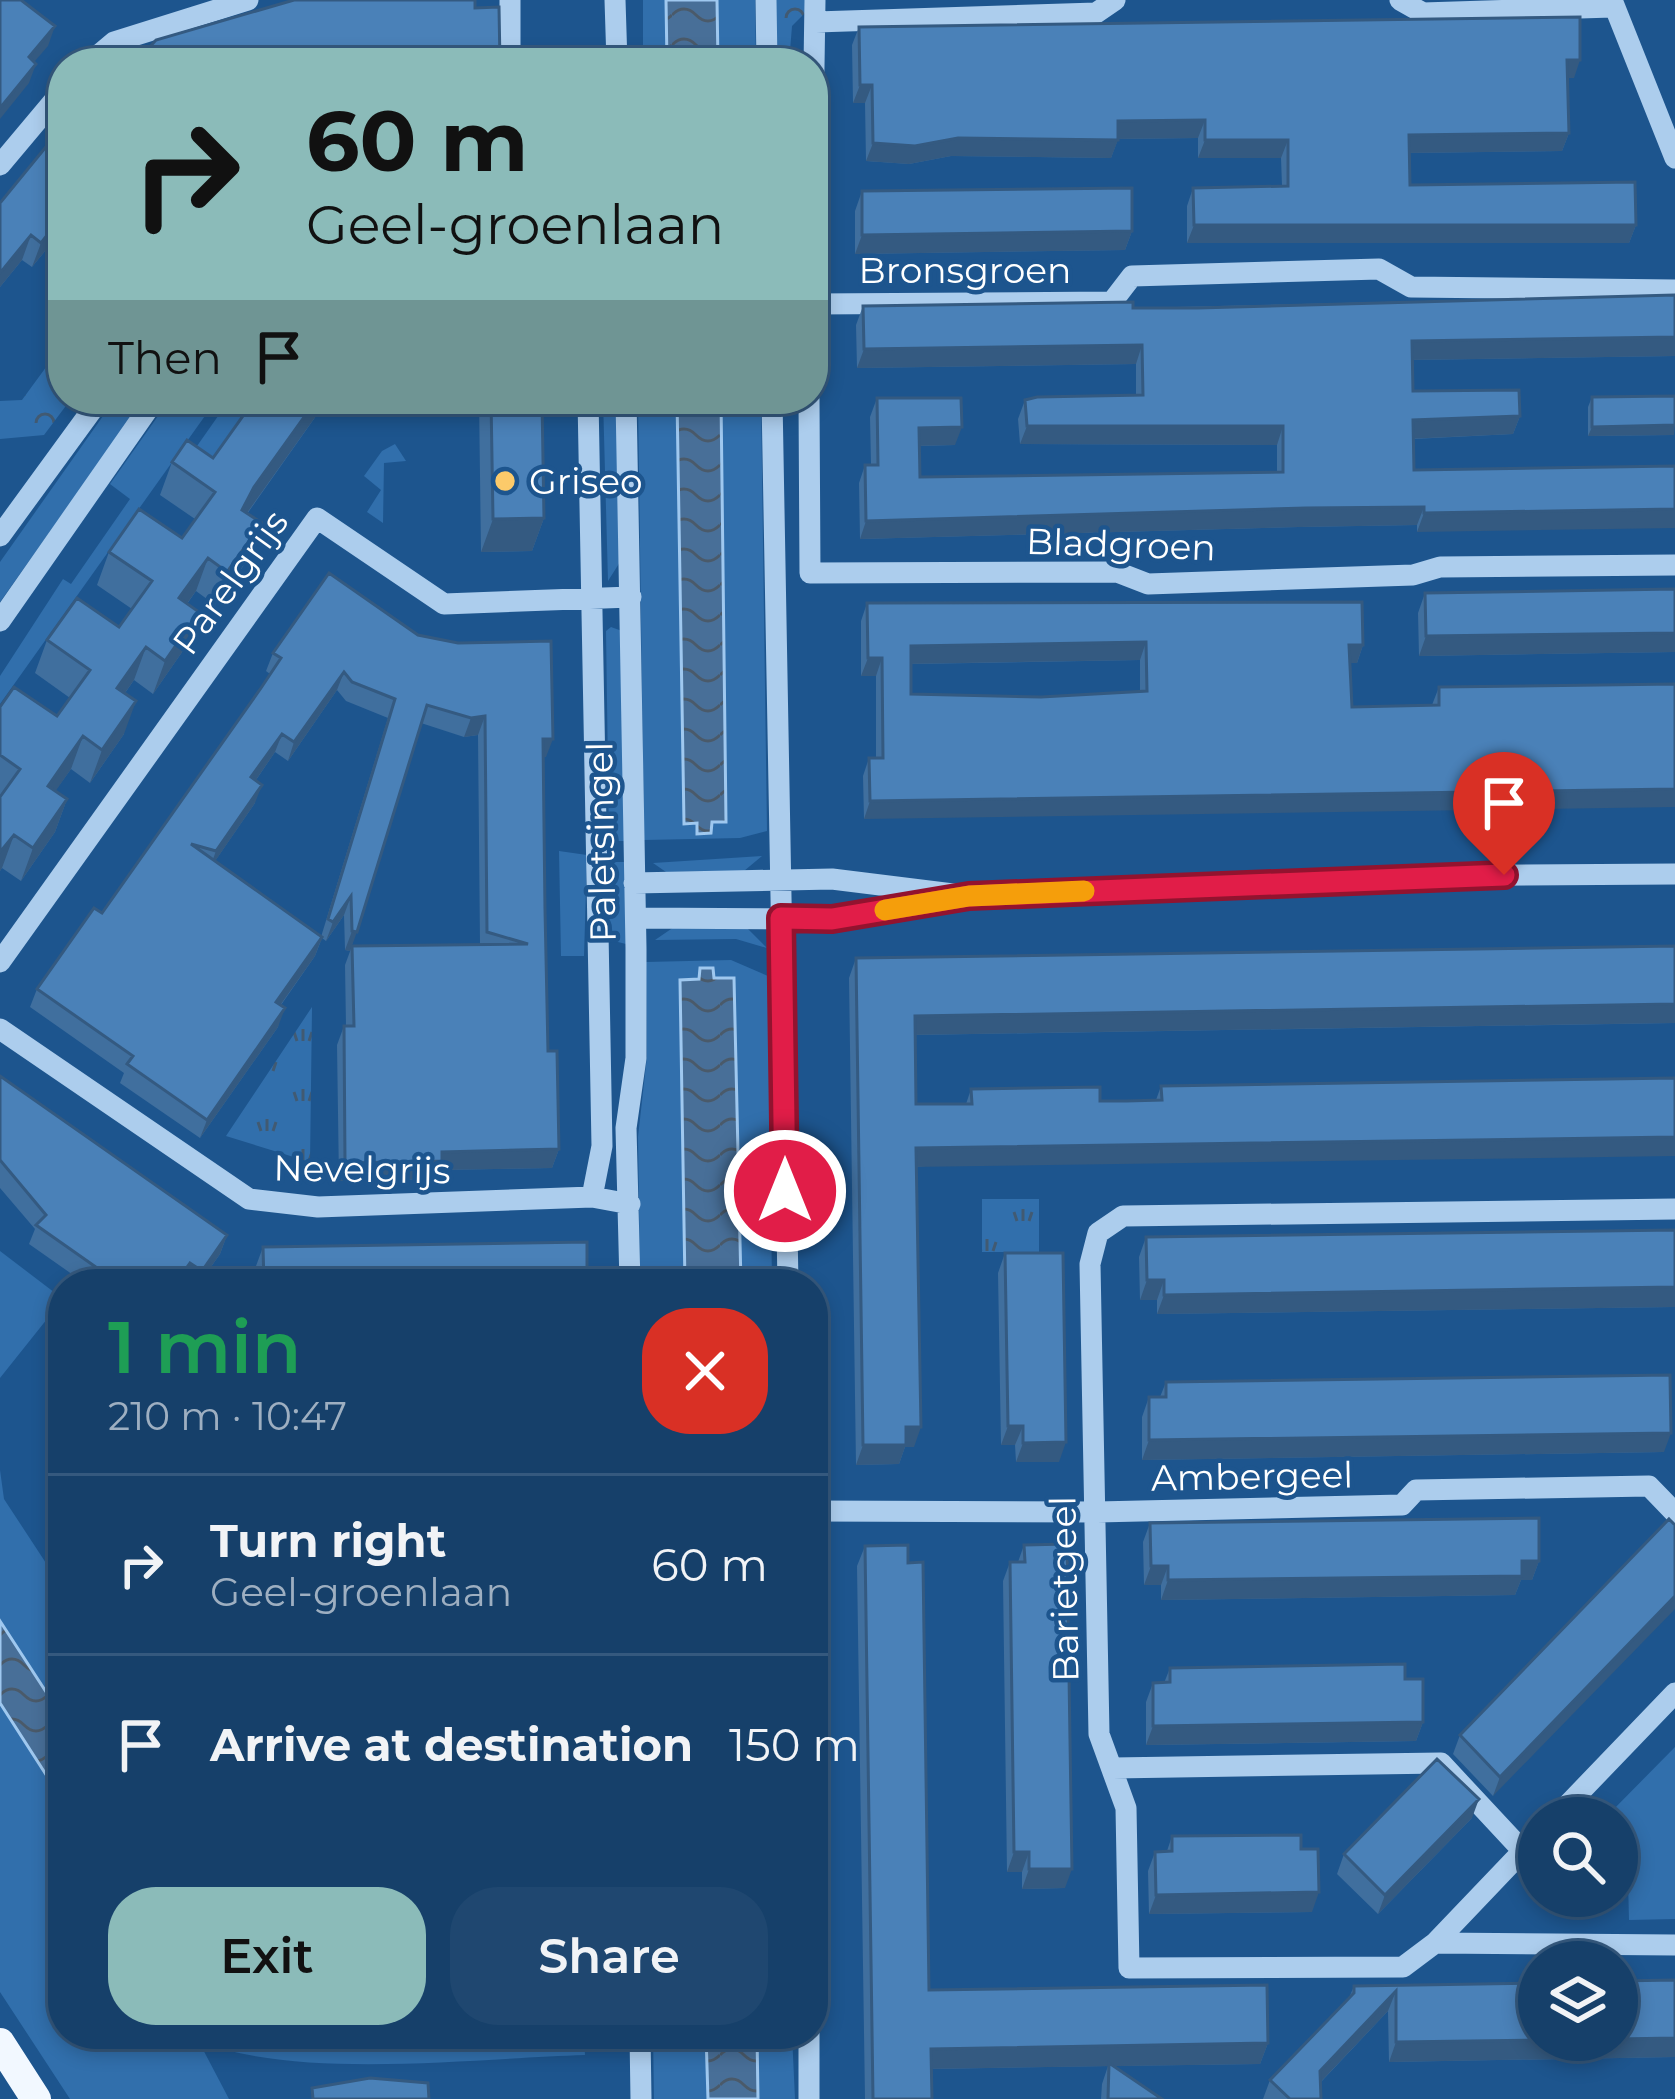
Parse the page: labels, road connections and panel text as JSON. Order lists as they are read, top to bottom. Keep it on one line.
{"streets":{"street":["Bronsgroen","Bladgroen","Parelgrijs","Paletsingel","Nevelgrijs","Ambergeel","Barietgeel"]},"crossings":[["Parelgrijs","Paletsingel"],["Paletsingel","Nevelgrijs"],["Ambergeel","Barietgeel"]],"places":["Griseo"],"page":{"turn":["60 m","Geel-groenlaan"],"then":"Then","heading":["1 min","210 m · 10:47"],"list":[{"name":"Turn right","note":"Geel-groenlaan","value":"60 m"},{"name":"Arrive at destination","value":"150 m"}],"buttons":["Exit","Share"]}}
